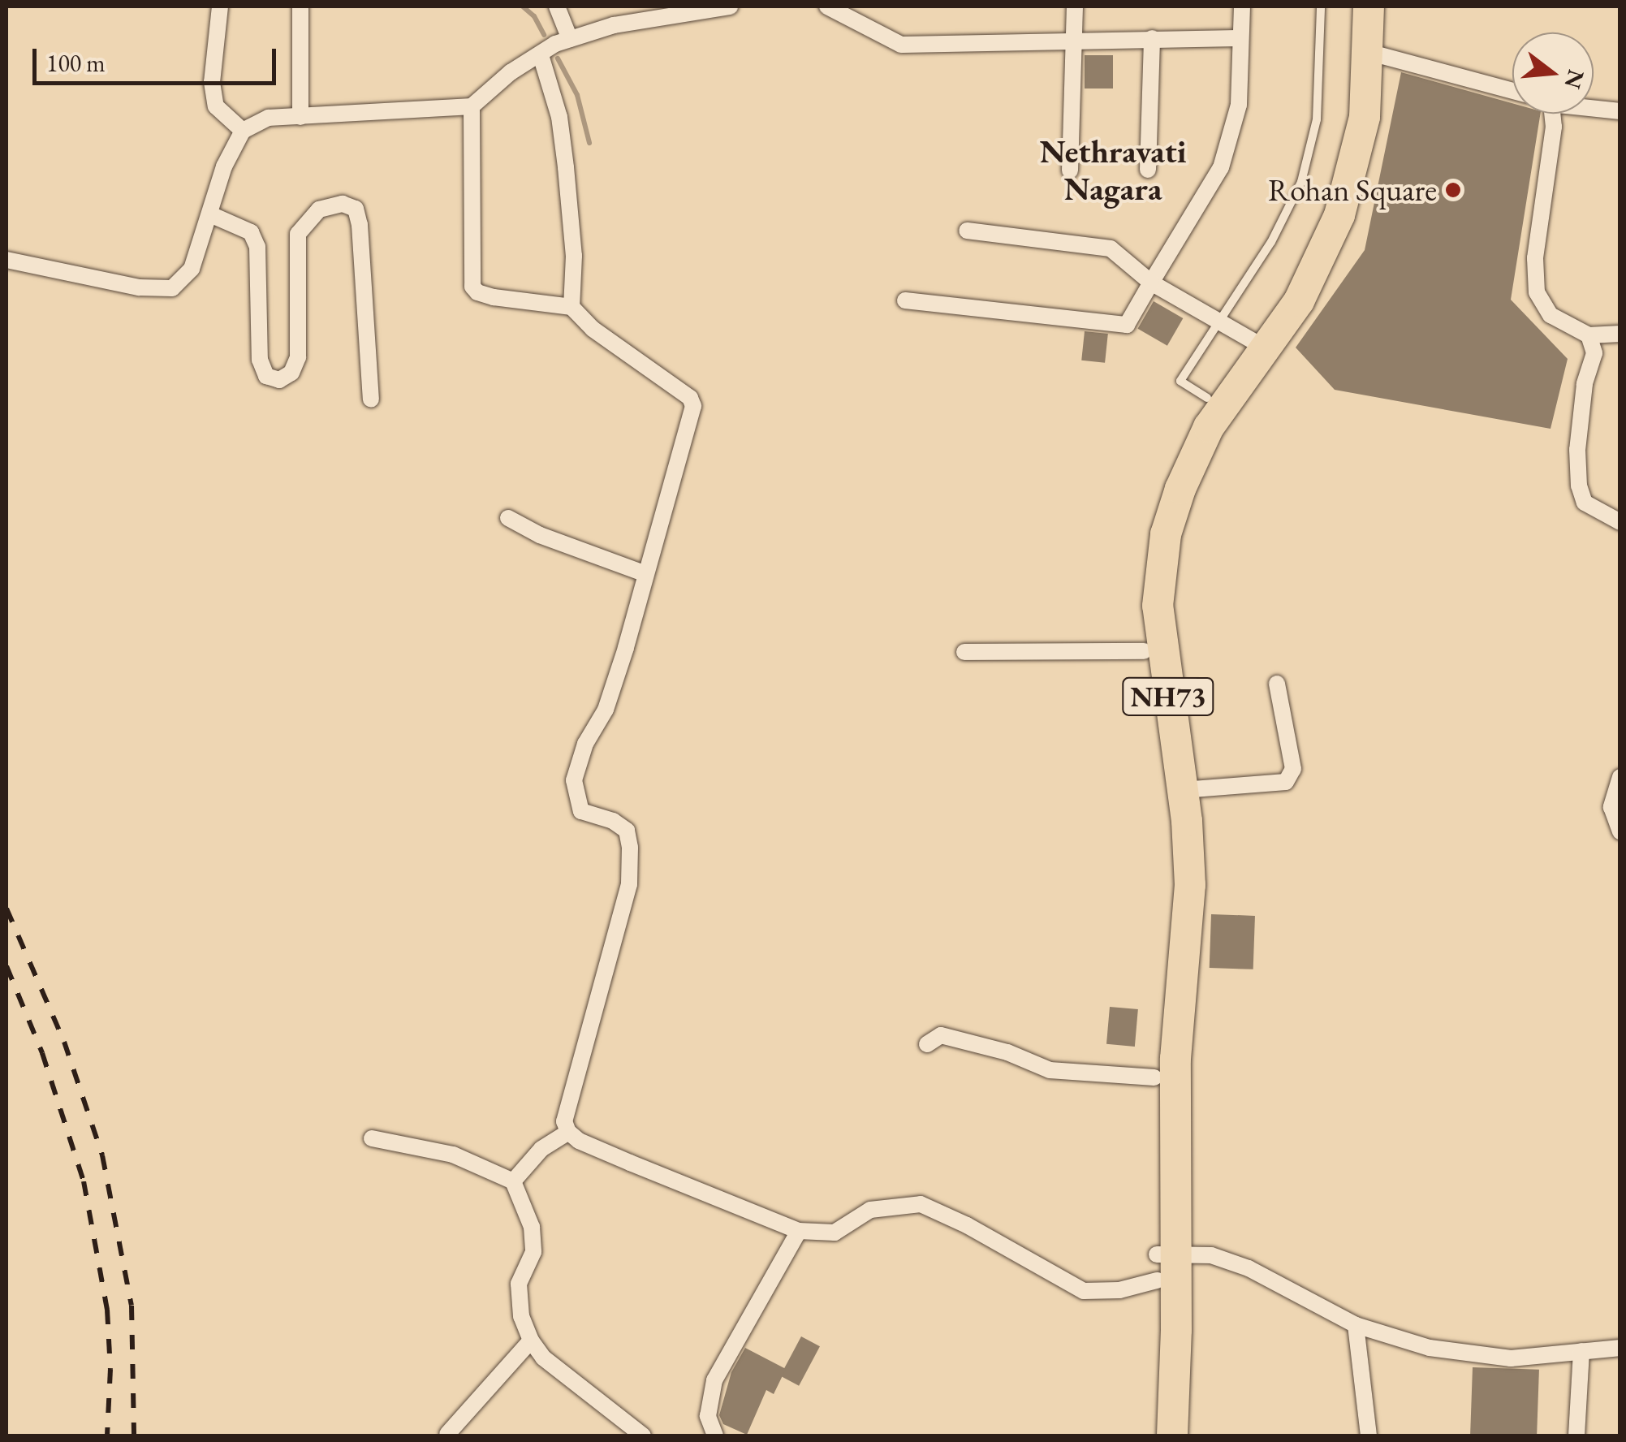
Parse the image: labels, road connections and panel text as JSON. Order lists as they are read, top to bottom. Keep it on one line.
{"streets":{"highway":["NH73"]},"districts":["Nethravati Nagara"],"places":["Rohan Square"],"scale_bar":"100 m","north":"right"}
